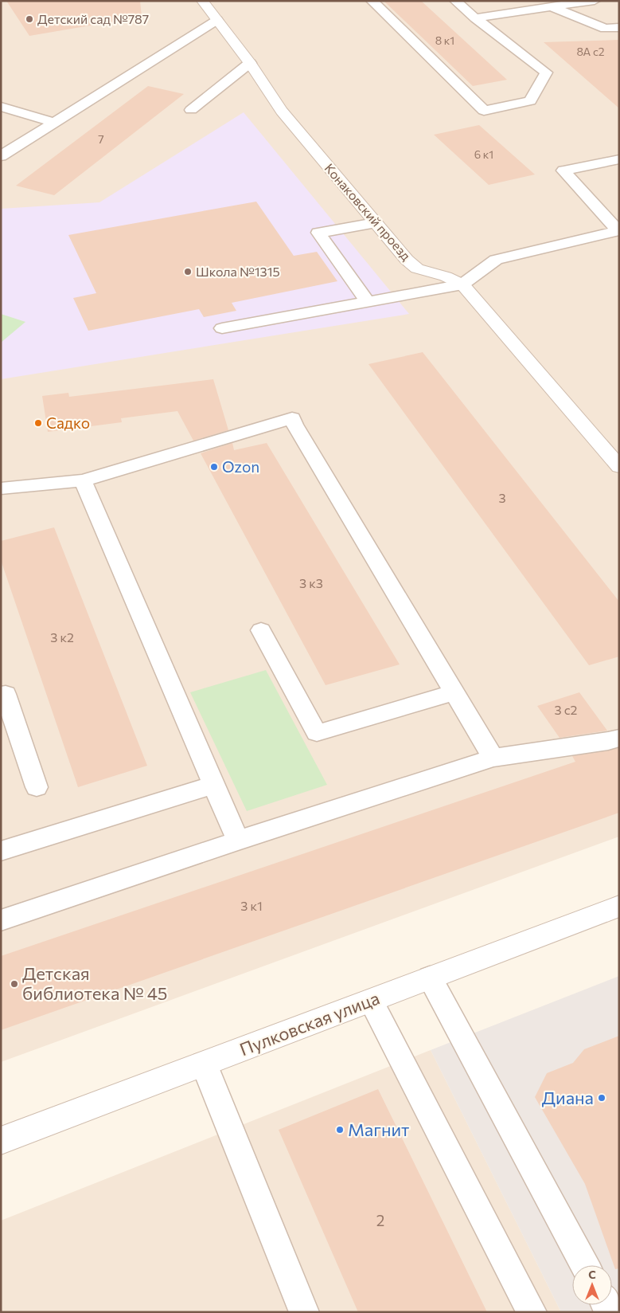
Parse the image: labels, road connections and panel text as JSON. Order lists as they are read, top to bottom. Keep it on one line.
{"streets":{"street":["Конаковский проезд","Пулковская улица"]},"places":["Детский сад №787","Школа №1315","Садко","Ozon","Детская библиотека № 45","Диана","Магнит"],"house_numbers":["8 к1","8А с2","7","6 к1","3","3 к3","3 к2","3 с2","3 к1","2"],"north":"top"}
